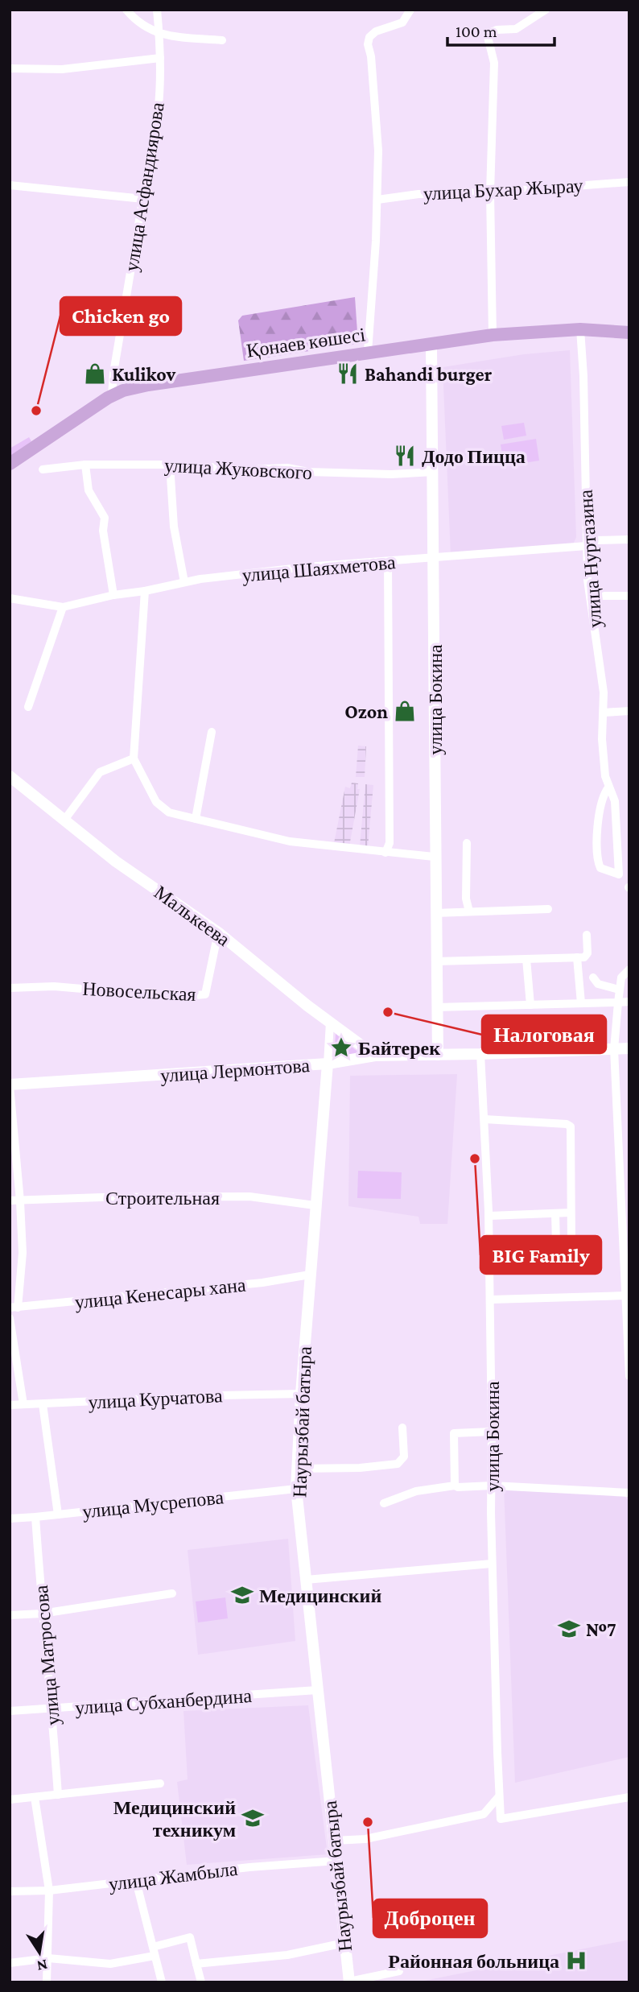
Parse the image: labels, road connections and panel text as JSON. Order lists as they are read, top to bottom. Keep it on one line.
{"streets":{"main road":["Қонаев көшесі","улица Бокина","Малькеева","улица Лермонтова","Наурызбай батыра"],"street":["улица Асфандиярова","улица Бухар Жырау","улица Жуковского","улица Нуртазина","улица Шаяхметова","Новосельская","Строительная","улица Кенесары хана","улица Курчатова","улица Мусрепова","улица Матросова","улица Субханбердина","улица Жамбыла"]},"crossings":[["улица Асфандиярова","Қонаев көшесі"],["Қонаев көшесі","улица Нуртазина"],["Қонаев көшесі","улица Бокина"],["улица Жуковского","улица Бокина"],["улица Нуртазина","улица Шаяхметова"],["улица Шаяхметова","улица Бокина"],["улица Бокина","улица Лермонтова"],["Малькеева","Новосельская"],["Малькеева","улица Лермонтова"],["улица Лермонтова","Наурызбай батыра"],["Строительная","Наурызбай батыра"],["улица Кенесары хана","Наурызбай батыра"],["улица Курчатова","Наурызбай батыра"],["Наурызбай батыра","улица Мусрепова"],["Наурызбай батыра","улица Субханбердина"],["Наурызбай батыра","улица Жамбыла"],["улица Мусрепова","улица Матросова"],["улица Матросова","улица Субханбердина"]],"places":{"shop":["Kulikov","Ozon"],"restaurant":["Bahandi burger","Додо Пицца"],"other":["Chicken go","Налоговая","BIG Family","Доброцен"],"place":["Байтерек"],"school or university":["Медицинский","№7","Медицинский техникум"],"hospital":["Районная больница"]},"scale_bar":"100 m","north":"bottom"}
